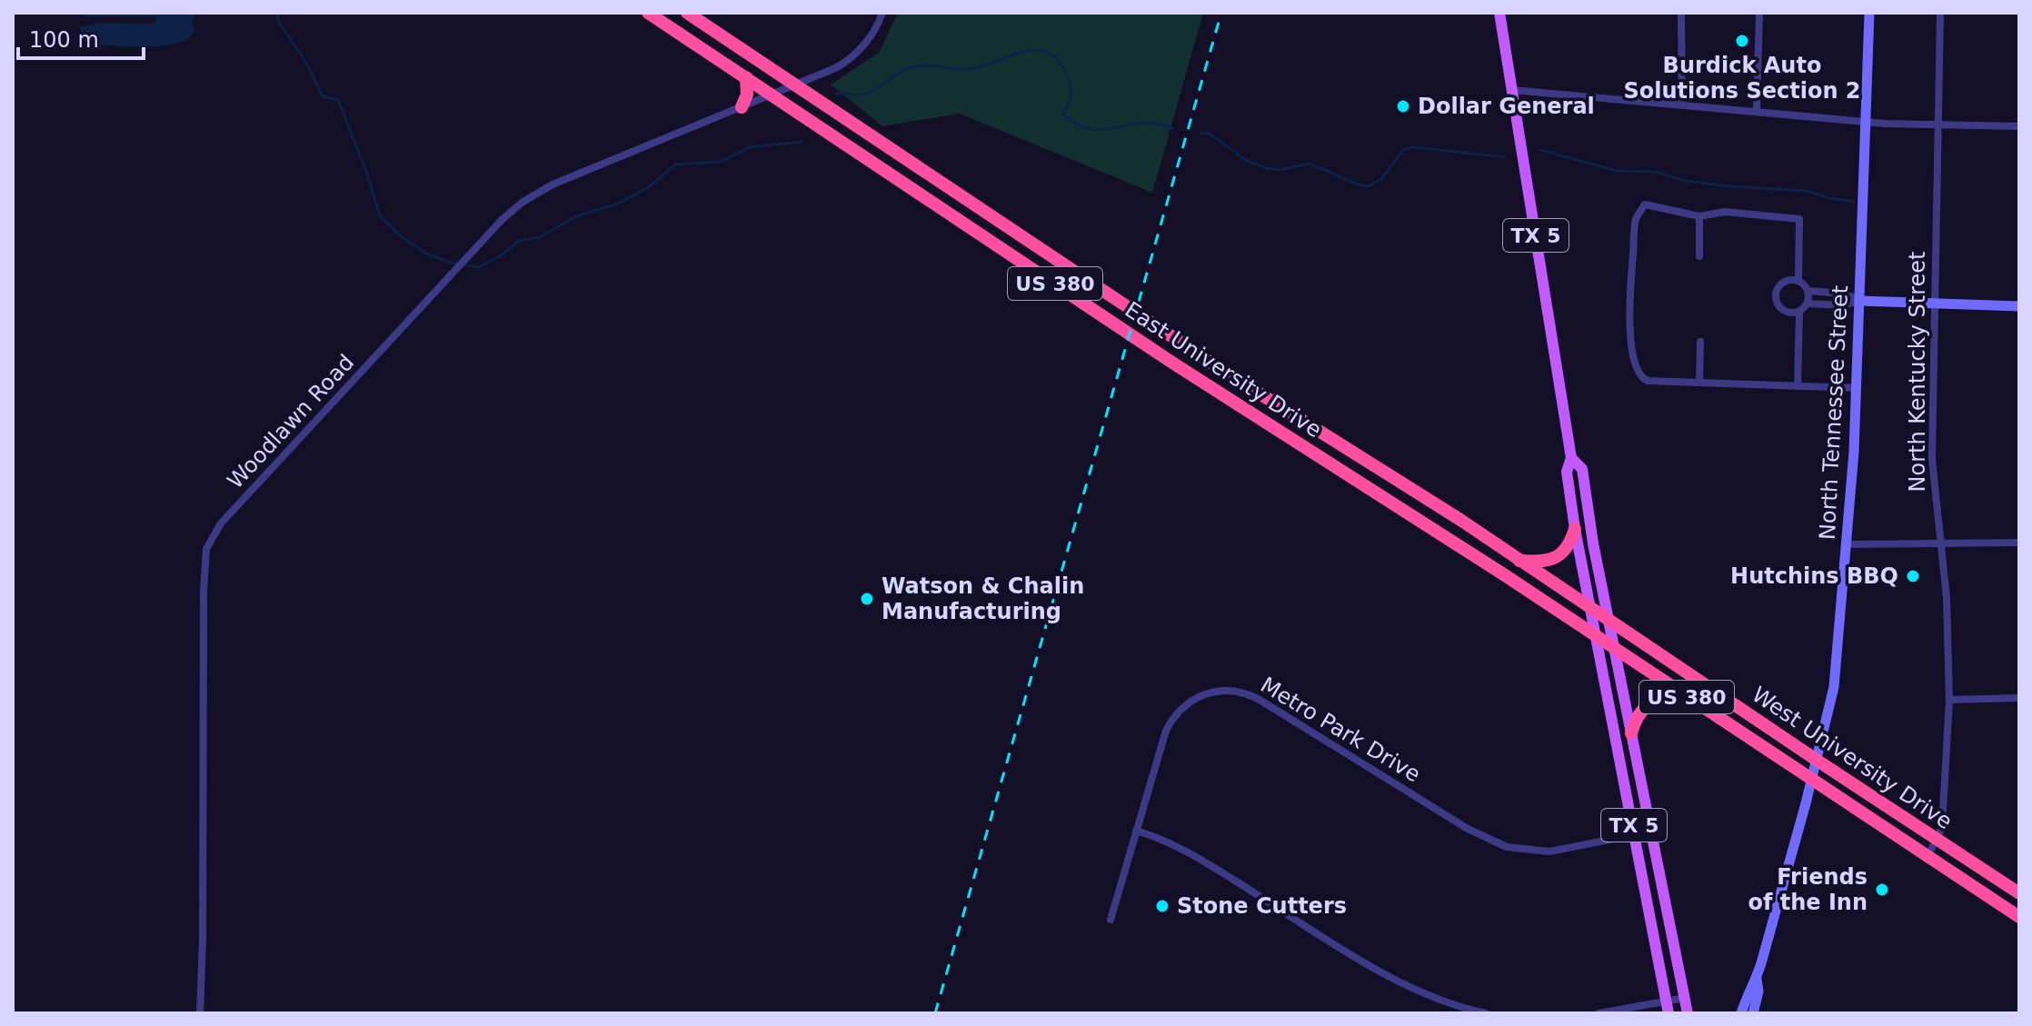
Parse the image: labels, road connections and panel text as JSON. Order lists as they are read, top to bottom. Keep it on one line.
{"streets":{"highway":["US 380","East University Drive","West University Drive"],"main road":["TX 5"],"street":["North Kentucky Street","North Tennessee Street","Woodlawn Road","Metro Park Drive"]},"crossings":[["TX 5","East University Drive"],["TX 5","Metro Park Drive"],["TX 5","West University Drive"],["East University Drive","Woodlawn Road"],["East University Drive","West University Drive"],["North Kentucky Street","West University Drive"],["North Tennessee Street","West University Drive"]],"places":["Burdick Auto Solutions Section 2","Dollar General","Hutchins BBQ","Watson & Chalin Manufacturing","Friends of the Inn","Stone Cutters"],"scale_bar":"100 m"}
